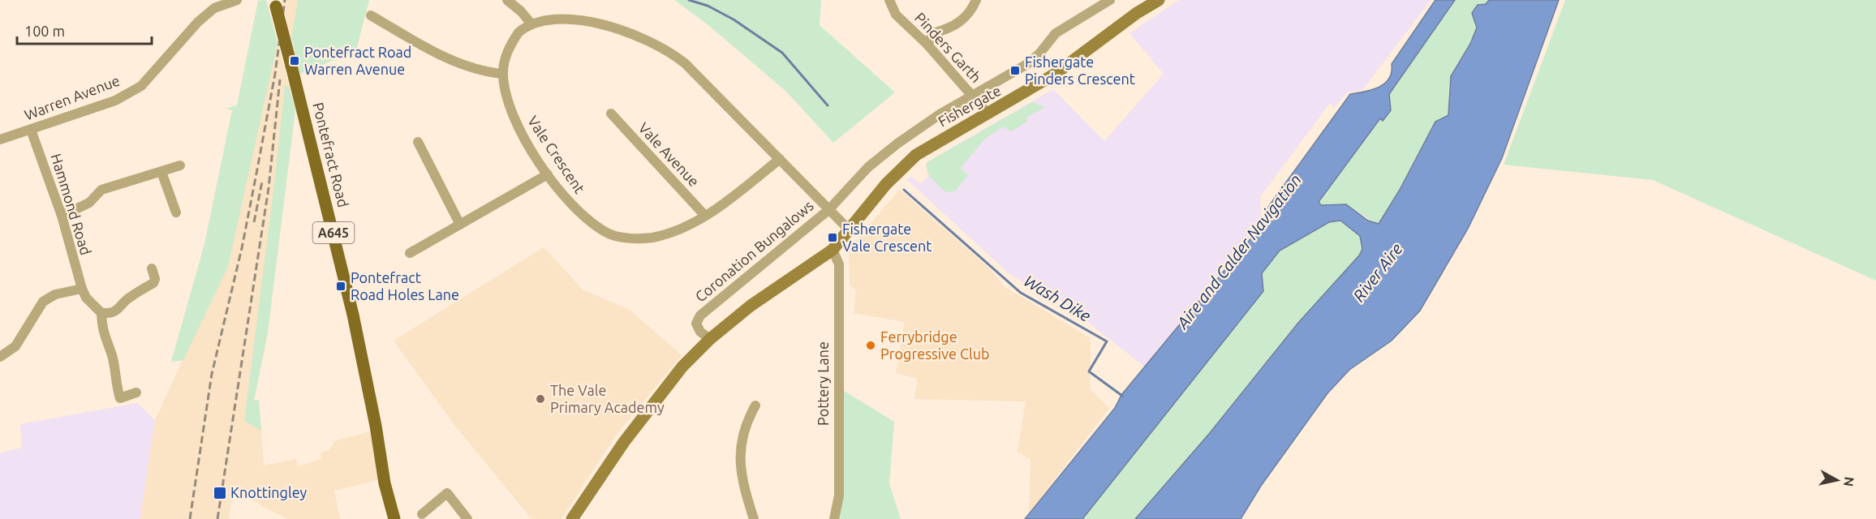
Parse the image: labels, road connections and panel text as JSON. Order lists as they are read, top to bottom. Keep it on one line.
{"streets":{"main road":["Fishergate","Pontefract Road","A645"],"street":["Pinders Garth","Warren Avenue","Vale Crescent","Vale Avenue","Hammond Road","Coronation Bungalows","Pottery Lane"]},"crossings":[["Pinders Garth","Fishergate"],["Warren Avenue","Hammond Road"],["Fishergate","Vale Crescent"],["Fishergate","Coronation Bungalows"],["Fishergate","Pottery Lane"],["Vale Crescent","Vale Avenue"],["Vale Crescent","Coronation Bungalows"]],"water":["Aire and Calder Navigation","River Aire","Wash Dike"],"places":{"transit":["Pontefract Road Warren Avenue","Fishergate Pinders Crescent","Fishergate Vale Crescent","Pontefract Road Holes Lane","Knottingley"],"other":["Ferrybridge Progressive Club","The Vale Primary Academy"]},"scale_bar":"100 m","north":"right"}
